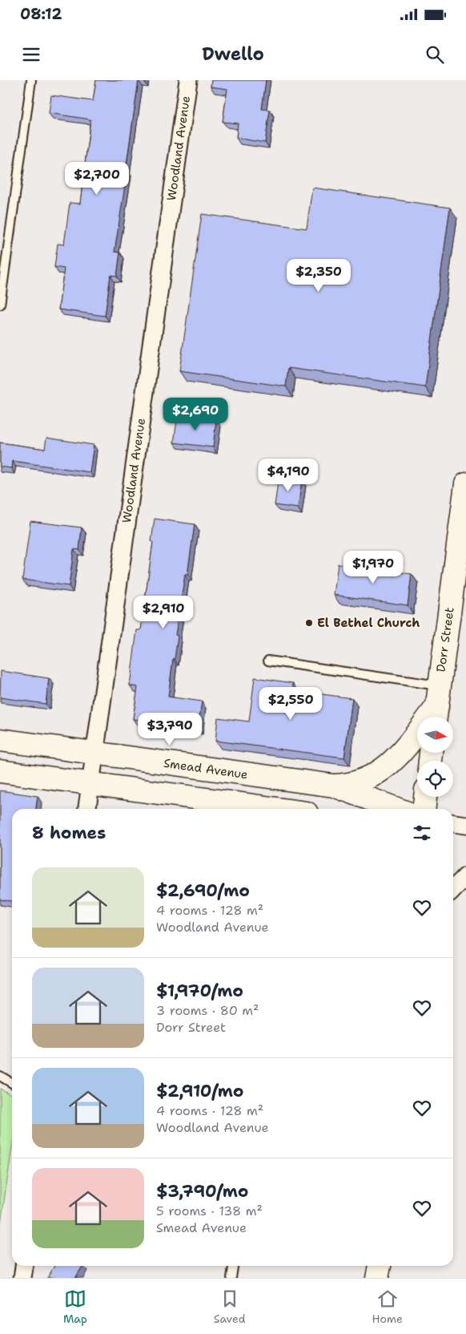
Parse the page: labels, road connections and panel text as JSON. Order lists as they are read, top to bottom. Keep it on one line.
{"streets":{"street":["Woodland Avenue","Dorr Street","Smead Avenue"]},"crossings":[["Woodland Avenue","Smead Avenue"]],"places":["El Bethel Church"],"north":"right","page":{"status":"08:12","header":"Dwello","price":["$2,700","$2,350","$2,690","$4,190","$1,970","$2,910","$2,550","$3,790"],"heading":"8 homes","list":[{"name":"$2,690/mo","note":"4 rooms · 128 m² · Woodland Avenue"},{"name":"$1,970/mo","note":"3 rooms · 80 m² · Dorr Street"},{"name":"$2,910/mo","note":"4 rooms · 128 m² · Woodland Avenue"},{"name":"$3,790/mo","note":"5 rooms · 138 m² · Smead Avenue"}],"tabs":["Map","Saved","Home"]}}
